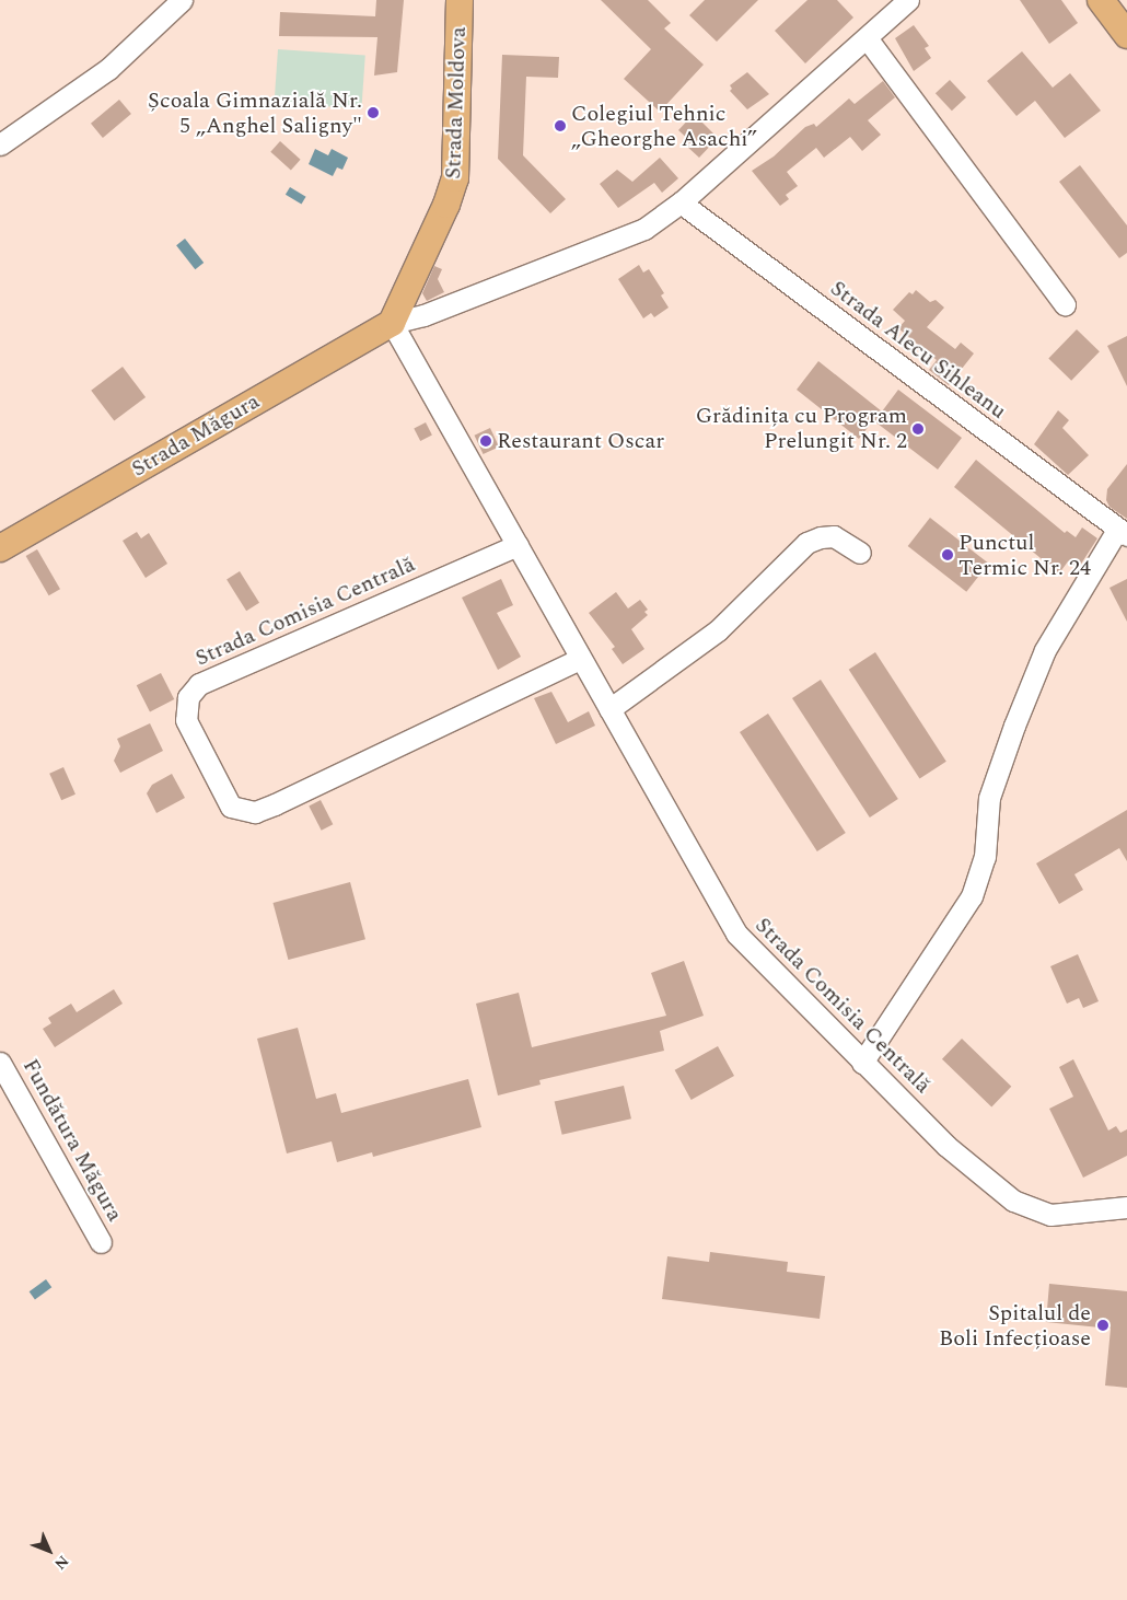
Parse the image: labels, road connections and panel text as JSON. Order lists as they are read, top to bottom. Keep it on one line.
{"streets":{"main road":["Strada Moldova","Strada Măgura"],"street":["Strada Alecu Sihleanu","Strada Comisia Centrală","Fundătura Măgura"]},"crossings":[["Strada Moldova","Strada Măgura"],["Strada Moldova","Strada Comisia Centrală"],["Strada Măgura","Strada Comisia Centrală"]],"places":["Școala Gimnazială Nr. 5 „Anghel Saligny\"","Colegiul Tehnic „Gheorghe Asachi”","Grădinița cu Program Prelungit Nr. 2","Restaurant Oscar","Punctul Termic Nr. 24","Spitalul de Boli Infecțioase"],"north":"bottom right"}
